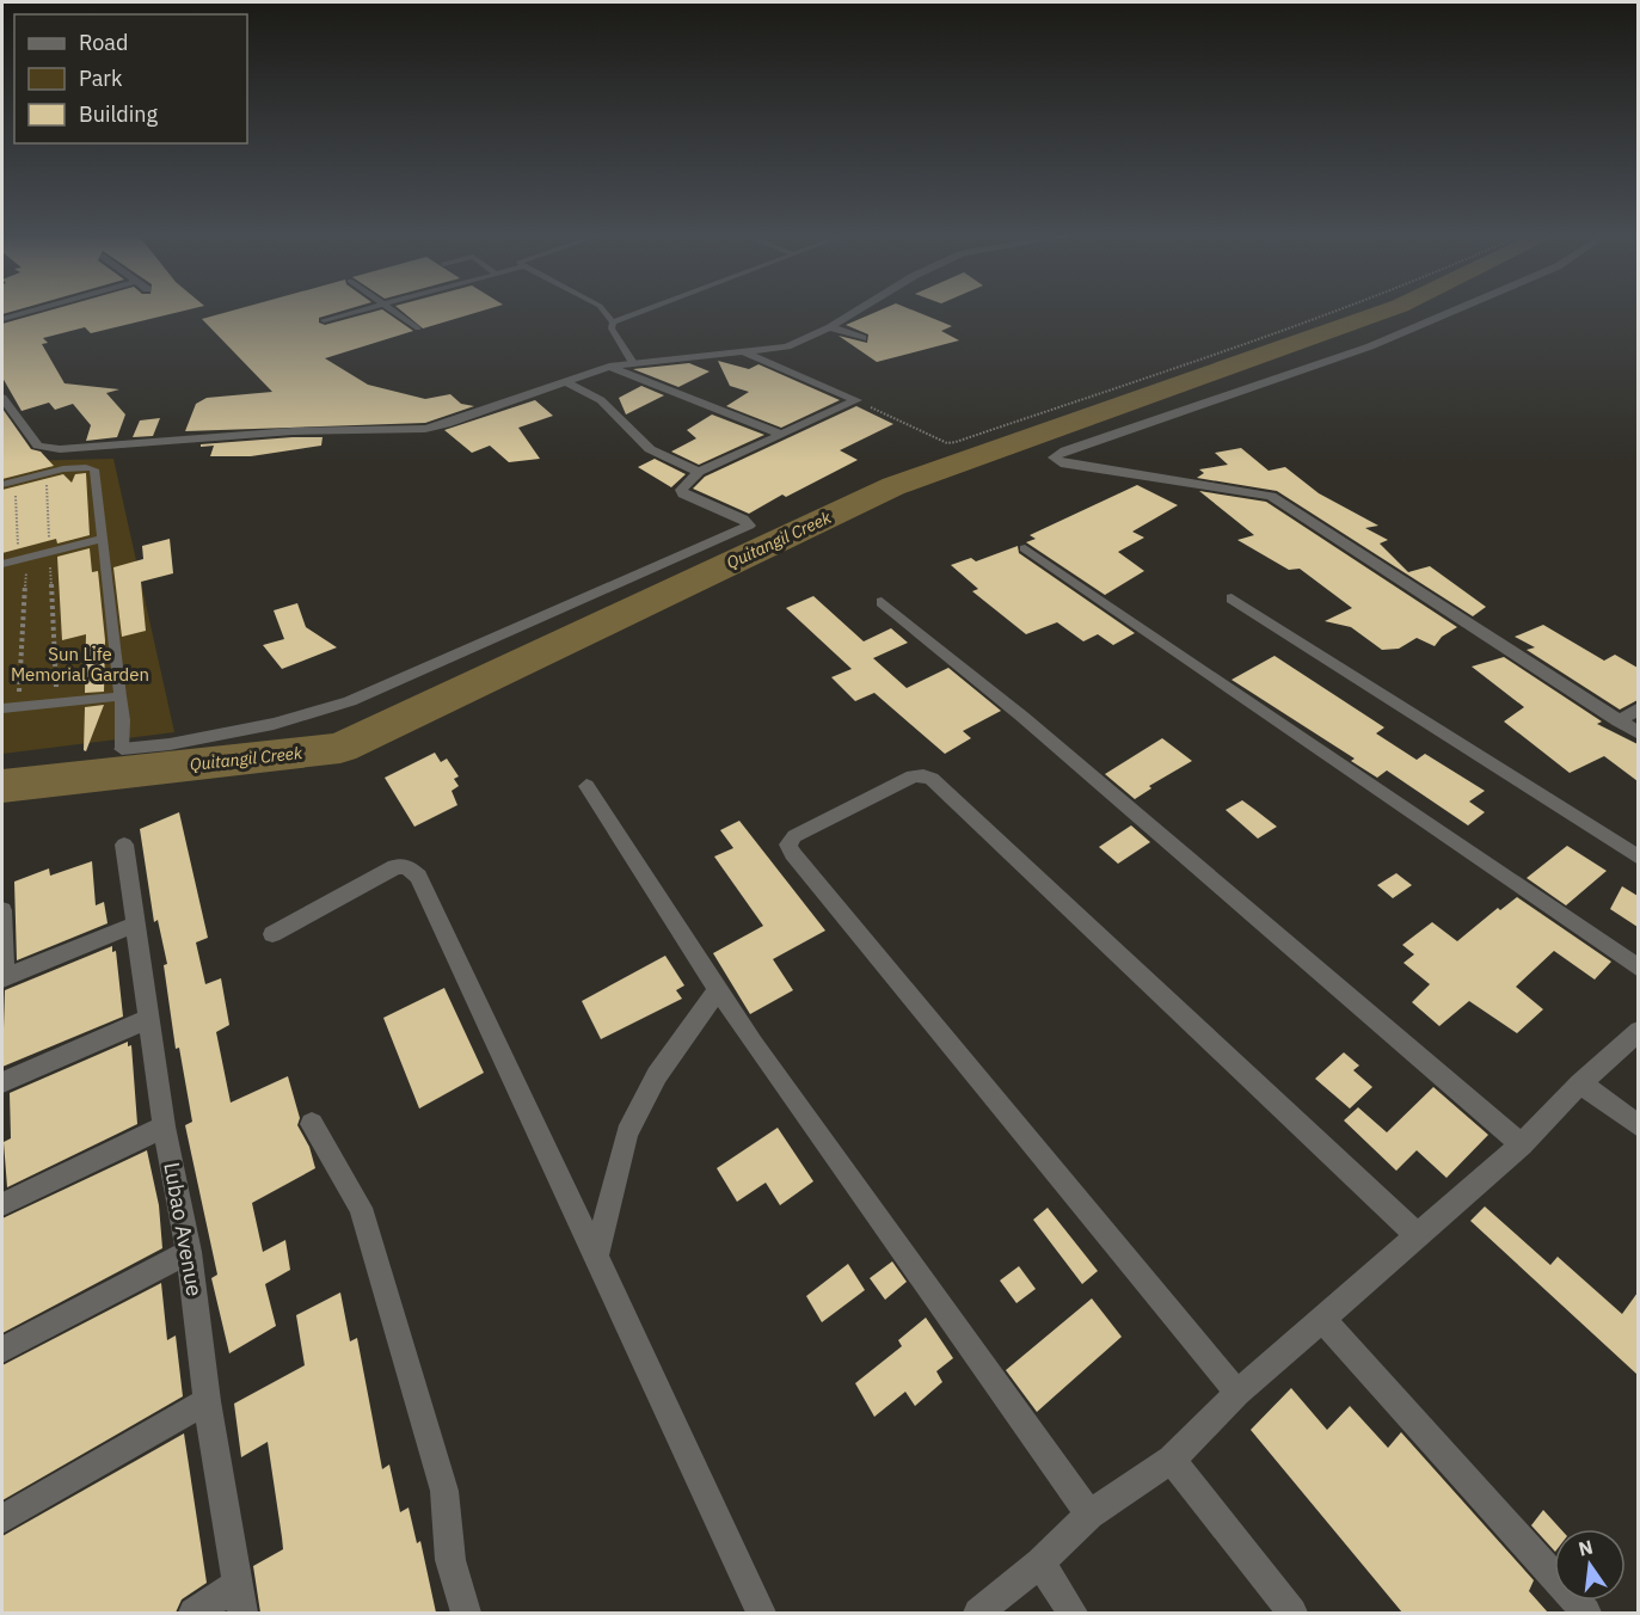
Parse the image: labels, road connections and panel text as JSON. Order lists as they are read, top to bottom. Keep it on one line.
{"streets":{"street":["Lubao Avenue"]},"water":["Quitangil Creek"],"parks":["Sun Life Memorial Garden"],"legend":["Road","Park","Building"],"north":"top"}
